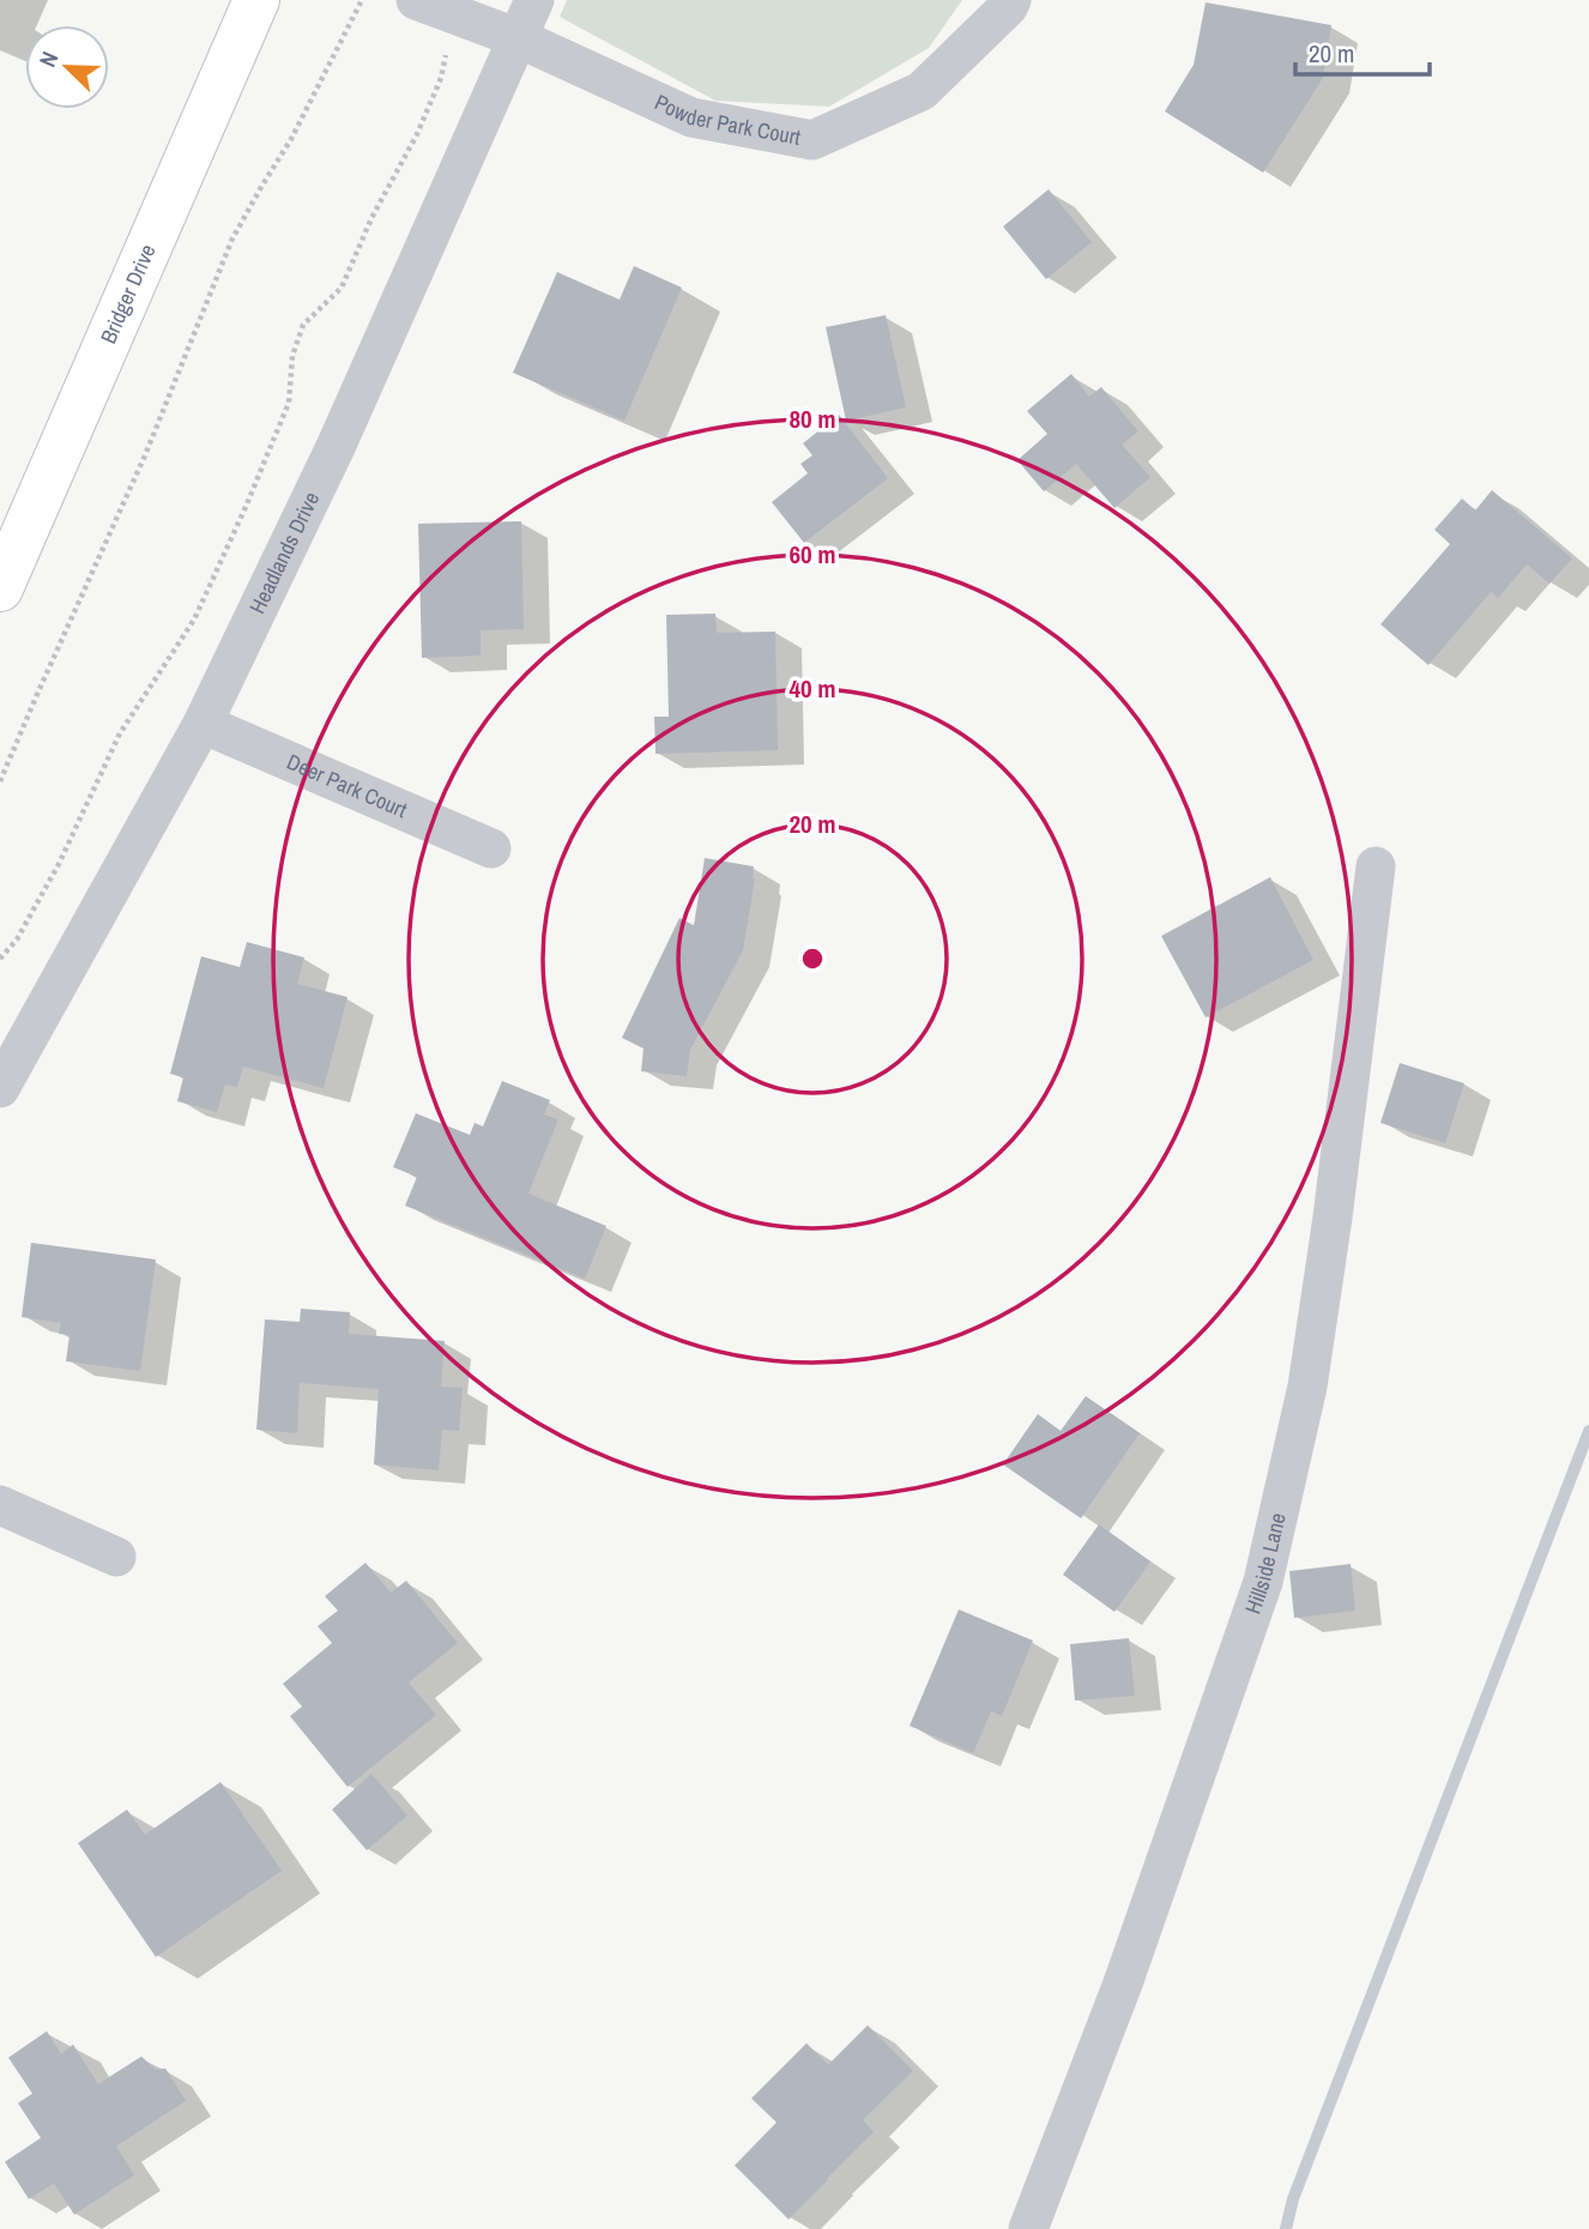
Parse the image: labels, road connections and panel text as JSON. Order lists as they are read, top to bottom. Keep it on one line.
{"streets":{"main road":["Bridger Drive"],"street":["Powder Park Court","Headlands Drive","Deer Park Court","Hillside Lane"]},"crossings":[["Powder Park Court","Headlands Drive"],["Headlands Drive","Deer Park Court"]],"scale_bar":"20 m","north":"top left","rings":["80 m","60 m","40 m","20 m"]}
